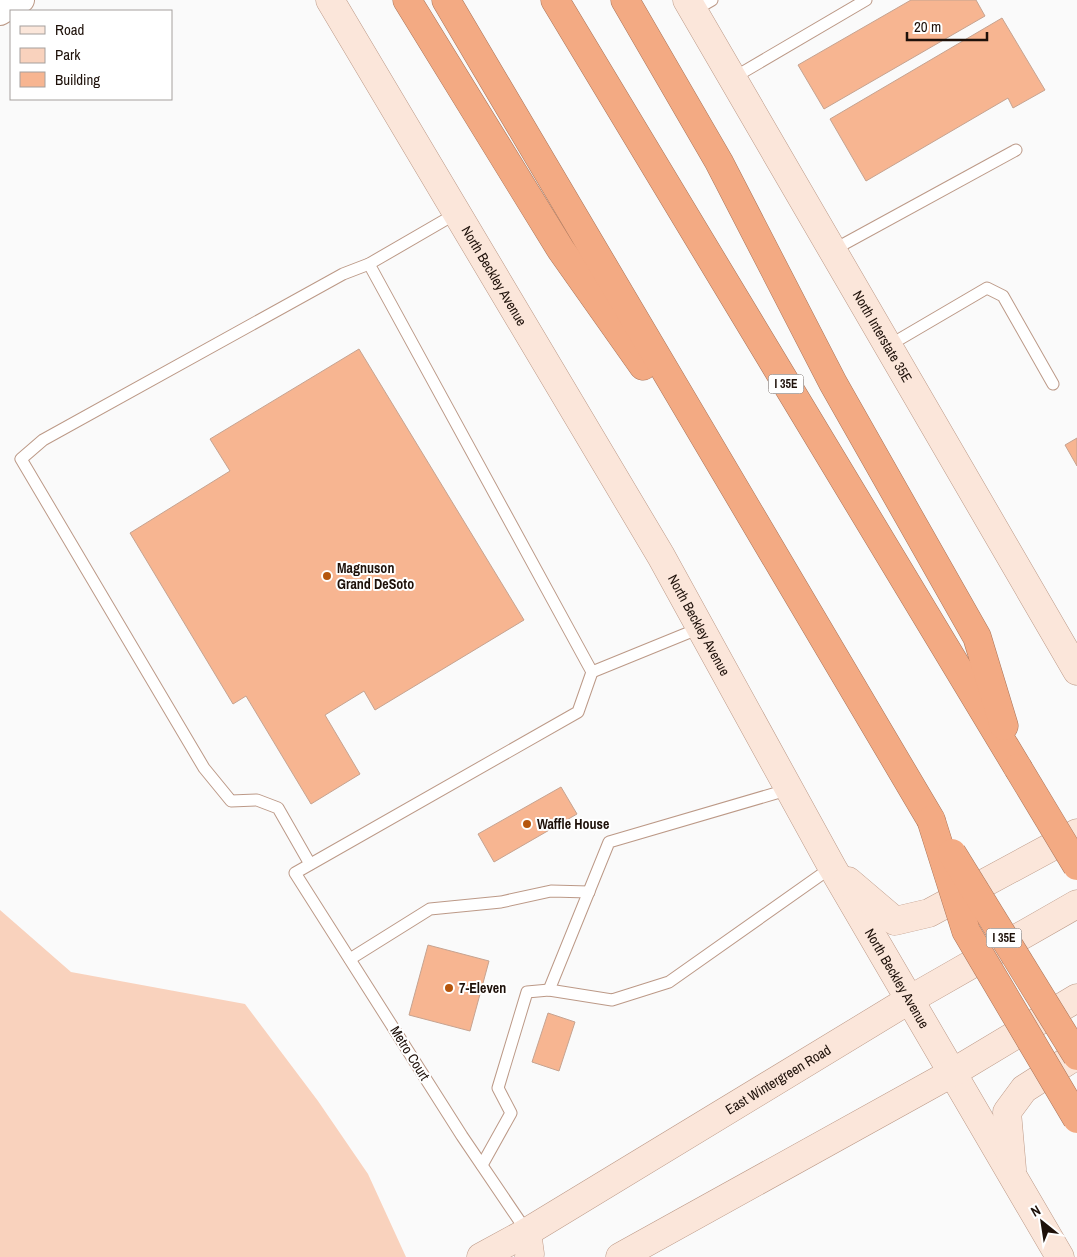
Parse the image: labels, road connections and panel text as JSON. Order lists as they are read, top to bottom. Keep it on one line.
{"streets":{"highway":["I 35E"],"main road":["North Beckley Avenue","North Interstate 35E","East Wintergreen Road"],"lane":["Metro Court"]},"crossings":[["North Beckley Avenue","East Wintergreen Road"],["Metro Court","East Wintergreen Road"]],"places":["Magnuson Grand DeSoto","Waffle House","7-Eleven"],"legend":["Road","Park","Building"],"scale_bar":"20 m","north":"top left"}
